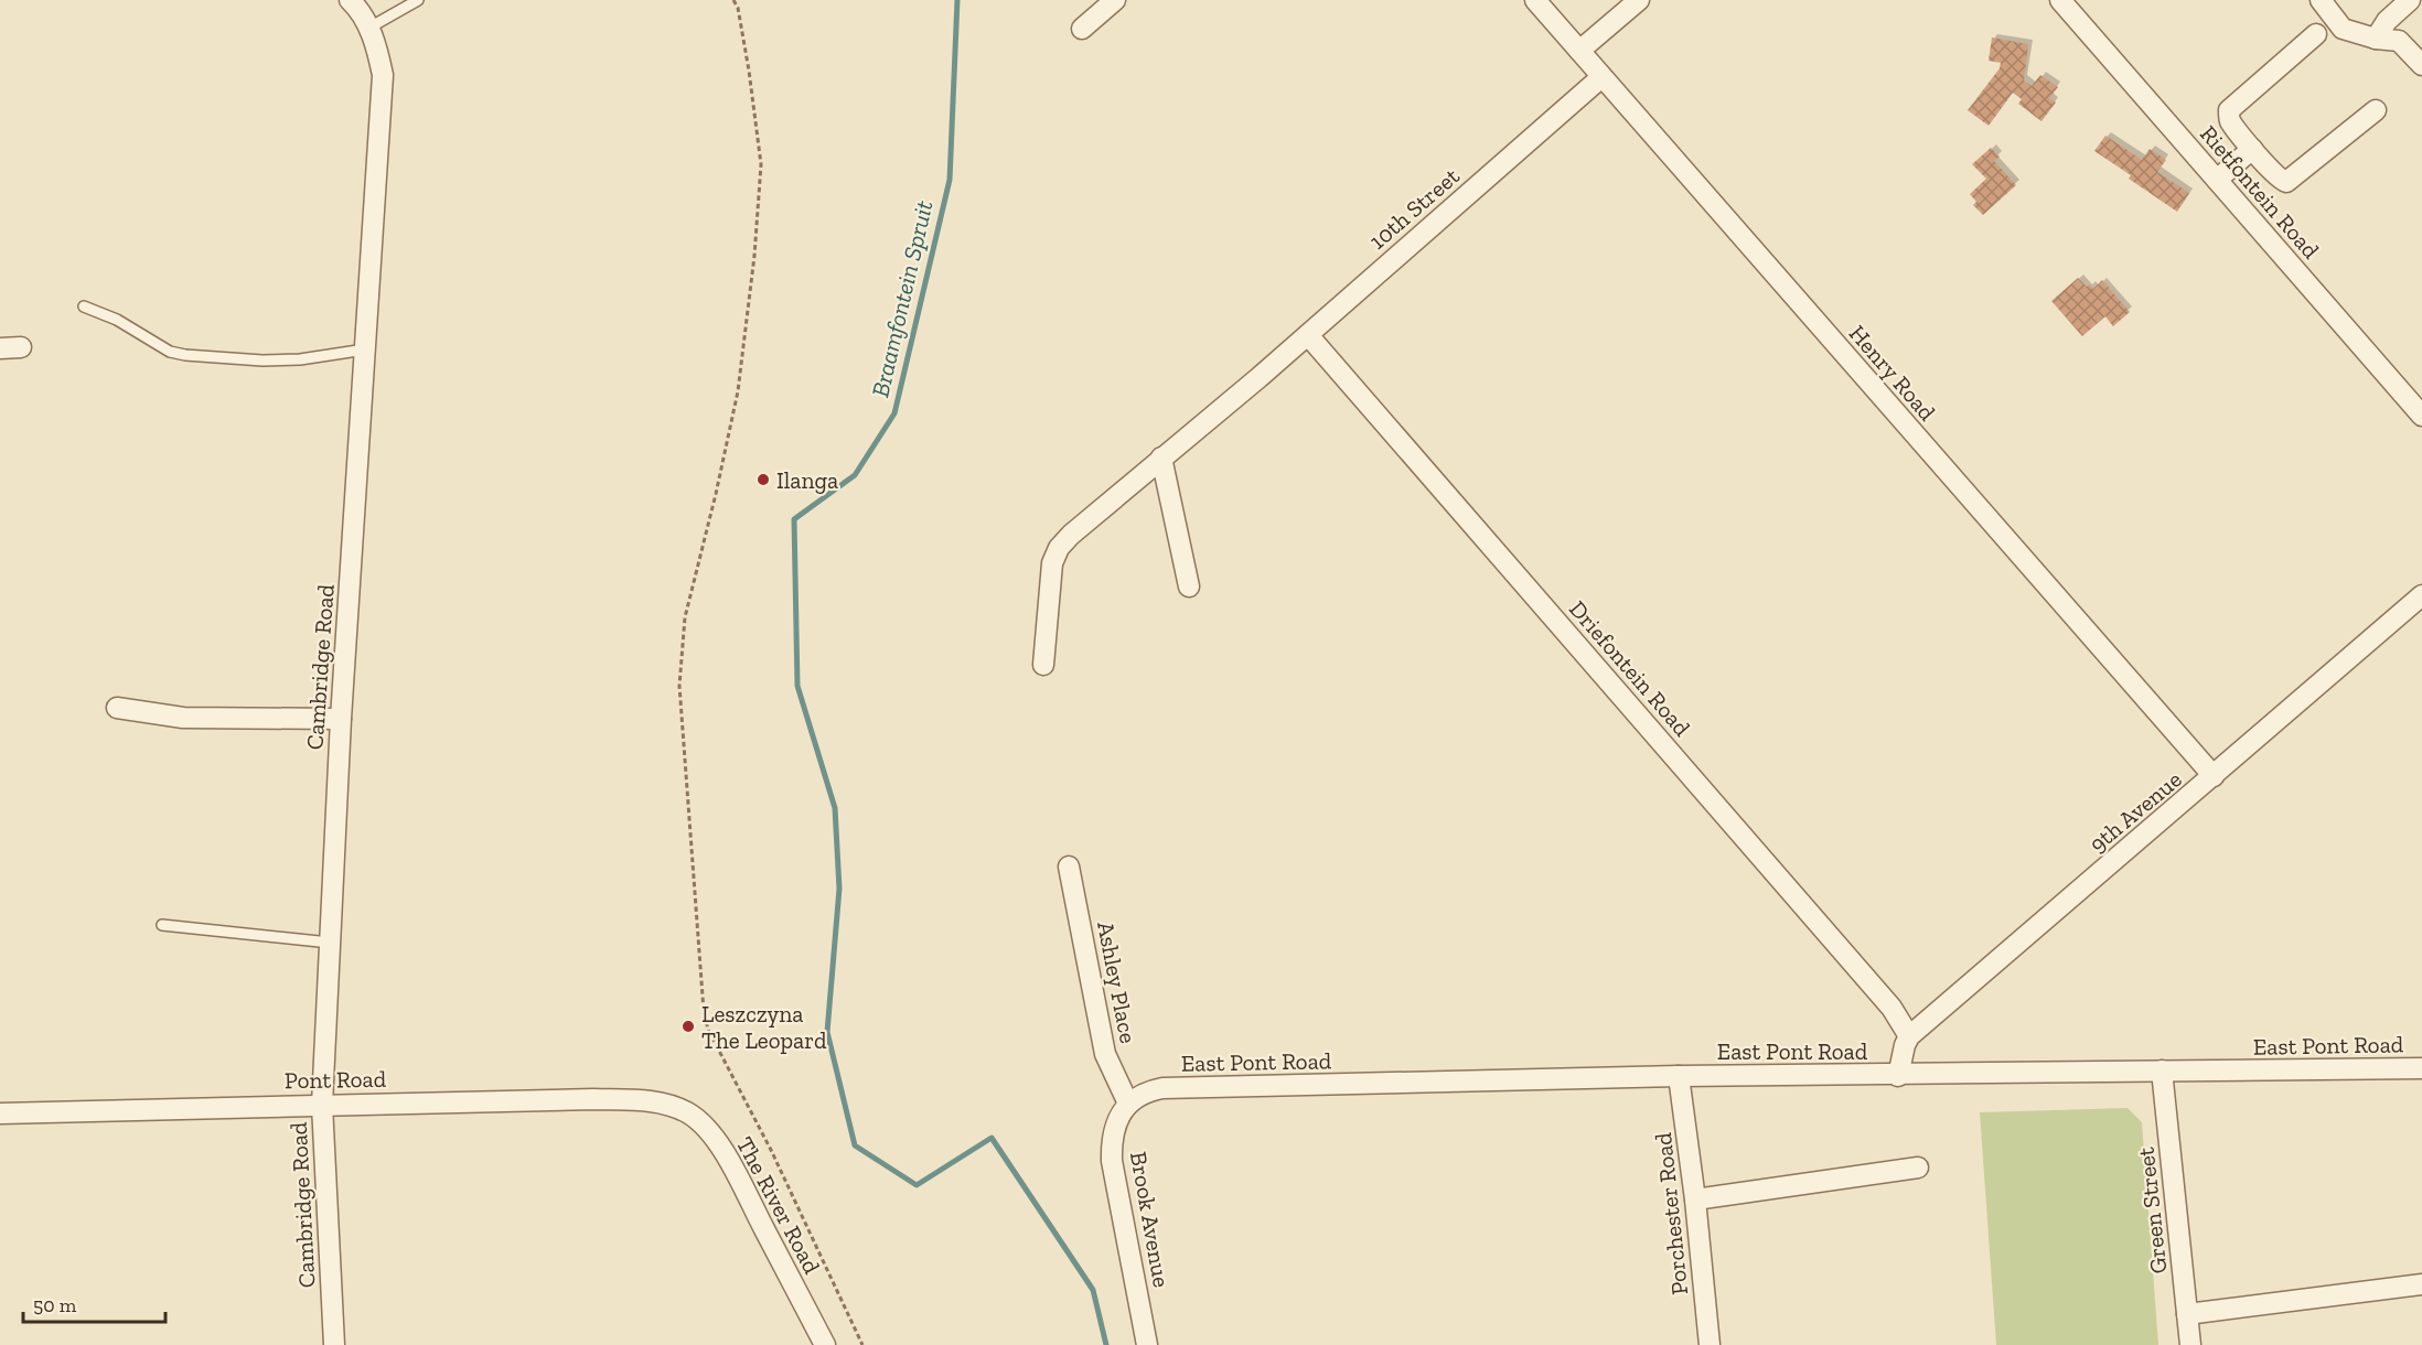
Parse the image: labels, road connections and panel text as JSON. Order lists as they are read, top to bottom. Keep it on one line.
{"streets":{"street":["Rietfontein Road","10th Street","Henry Road","Cambridge Road","Driefontein Road","9th Avenue","Ashley Place","East Pont Road","Pont Road","The River Road","Green Street","Porchester Road","Brook Avenue"]},"crossings":[["10th Street","Henry Road"],["10th Street","Driefontein Road"],["Henry Road","9th Avenue"],["Cambridge Road","Pont Road"],["Driefontein Road","9th Avenue"],["Ashley Place","East Pont Road"],["Ashley Place","Brook Avenue"],["East Pont Road","Green Street"],["East Pont Road","Porchester Road"],["East Pont Road","Brook Avenue"],["Pont Road","The River Road"]],"water":["Braamfontein Spruit"],"places":["Ilanga","Leszczyna The Leopard"],"scale_bar":"50 m"}
